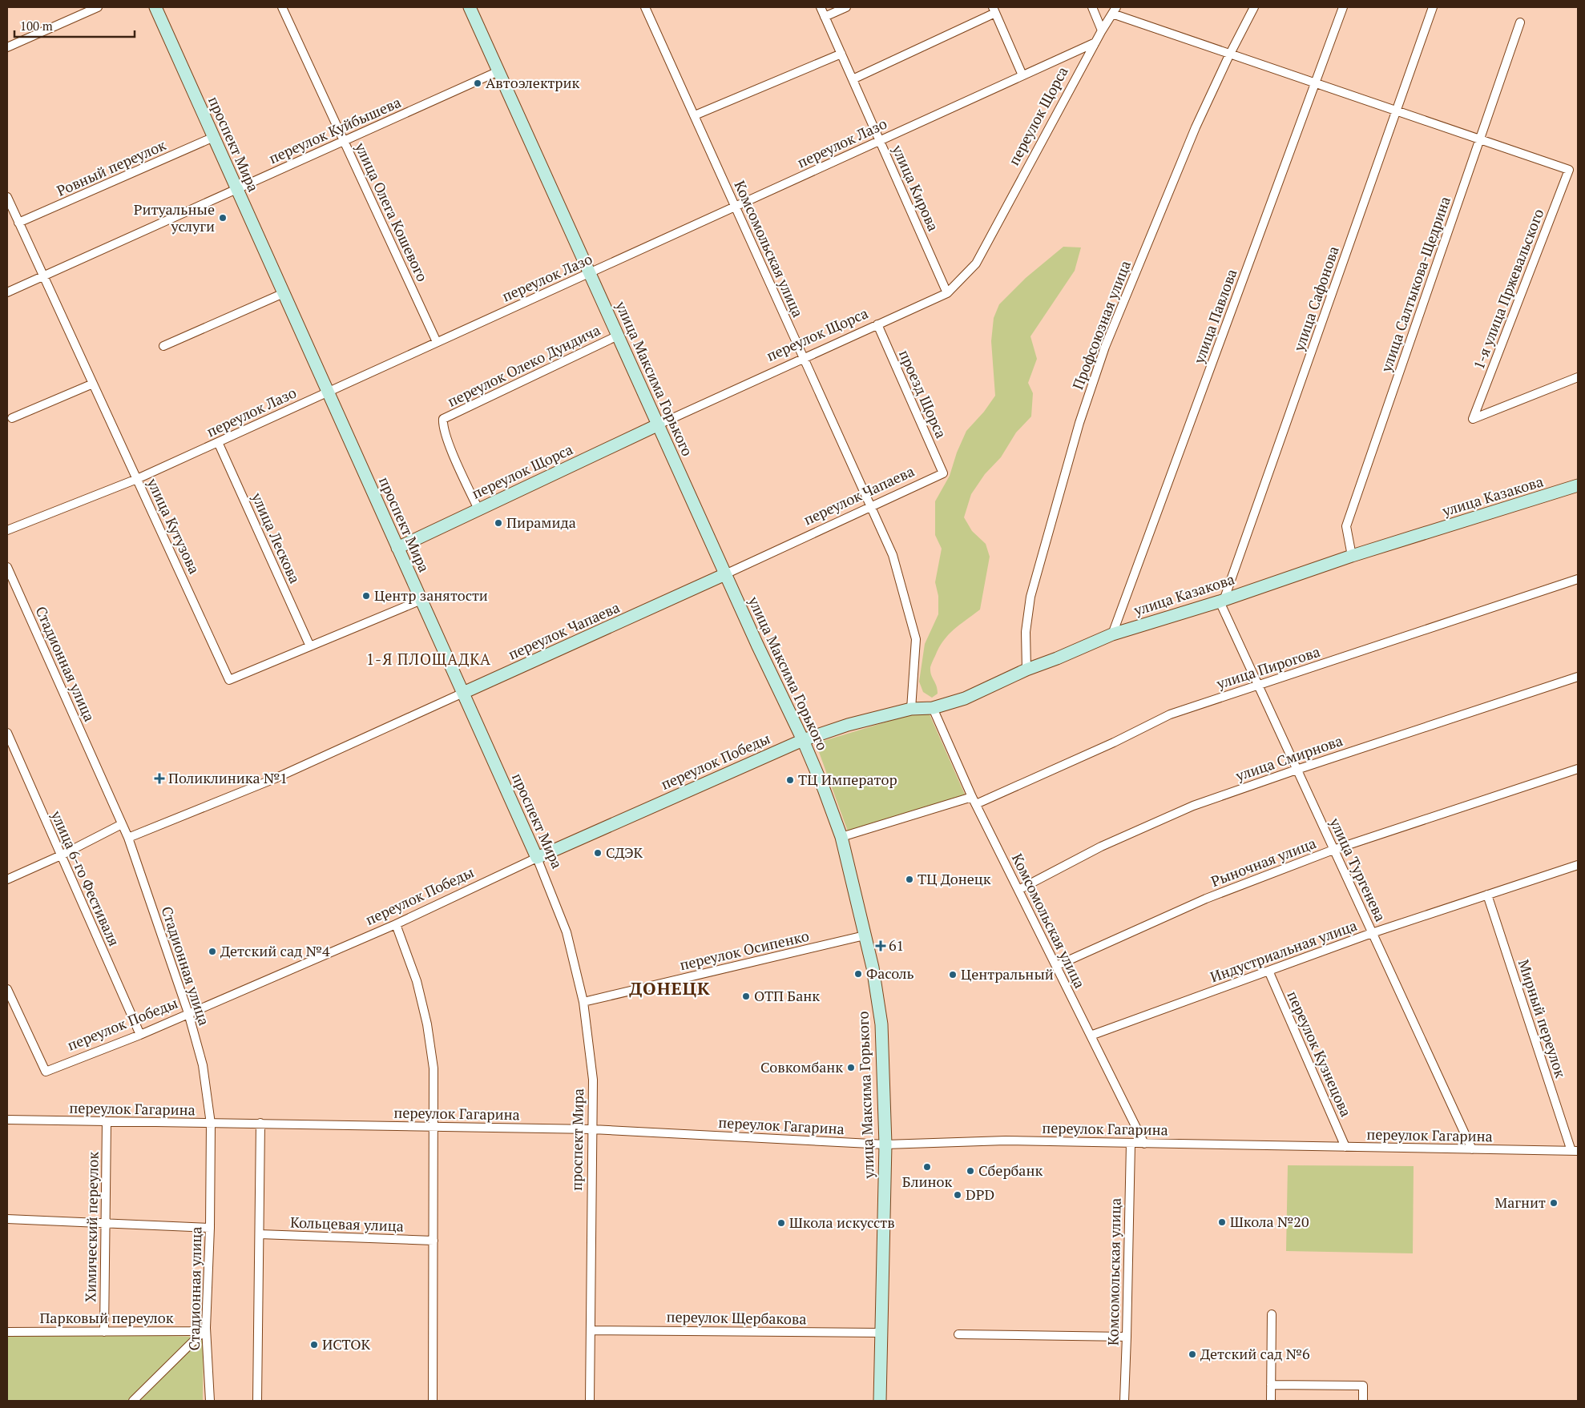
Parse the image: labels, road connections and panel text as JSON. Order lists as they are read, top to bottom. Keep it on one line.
{"streets":{"main road":["переулок Щорса","проспект Мира","улица Максима Горького","переулок Чапаева","улица Казакова","переулок Победы"],"street":["переулок Куйбышева","переулок Лазо","Ровный переулок","улица Кирова","улица Олега Кошевого","Комсомольская улица","улица Салтыкова-Щедрина","1-я улица Пржевальского","улица Сафонова","улица Павлова","Профсоюзная улица","переулок Олеко Дундича","проезд Щорса","улица Кутузова","улица Лескова","Стадионная улица","улица Пирогова","улица Смирнова","Рыночная улица","улица Тургенева","улица 6-го Фестиваля","переулок Осипенко","Индустриальная улица","Мирный переулок","переулок Кузнецова","переулок Гагарина","Кольцевая улица","Химический переулок","Парковый переулок","переулок Щербакова"]},"crossings":[["переулок Щорса","переулок Лазо"],["переулок Щорса","проспект Мира"],["переулок Щорса","улица Кирова"],["переулок Щорса","Комсомольская улица"],["переулок Щорса","переулок Олеко Дундича"],["переулок Щорса","улица Максима Горького"],["переулок Щорса","проезд Щорса"],["переулок Куйбышева","проспект Мира"],["переулок Куйбышева","улица Олега Кошевого"],["переулок Куйбышева","улица Максима Горького"],["переулок Куйбышева","улица Кутузова"],["переулок Лазо","проспект Мира"],["переулок Лазо","улица Кирова"],["переулок Лазо","улица Олега Кошевого"],["переулок Лазо","Комсомольская улица"],["переулок Лазо","улица Максима Горького"],["переулок Лазо","улица Кутузова"],["переулок Лазо","улица Лескова"],["проспект Мира","Ровный переулок"],["проспект Мира","переулок Чапаева"],["проспект Мира","переулок Победы"],["проспект Мира","переулок Осипенко"],["проспект Мира","переулок Гагарина"],["проспект Мира","переулок Щербакова"],["Ровный переулок","улица Кутузова"],["Комсомольская улица","переулок Чапаева"],["Комсомольская улица","улица Казакова"],["Комсомольская улица","улица Пирогова"],["Комсомольская улица","улица Смирнова"],["Комсомольская улица","Рыночная улица"],["Комсомольская улица","Индустриальная улица"],["Комсомольская улица","переулок Гагарина"],["улица Салтыкова-Щедрина","1-я улица Пржевальского"],["улица Салтыкова-Щедрина","улица Казакова"],["улица Сафонова","улица Казакова"],["улица Сафонова","улица Тургенева"],["улица Павлова","улица Казакова"],["Профсоюзная улица","улица Казакова"],["переулок Олеко Дундича","улица Максима Горького"],["улица Максима Горького","переулок Чапаева"],["улица Максима Горького","улица Казакова"],["улица Максима Горького","улица Пирогова"],["улица Максима Горького","переулок Победы"],["улица Максима Горького","переулок Осипенко"],["улица Максима Горького","переулок Гагарина"],["улица Максима Горького","переулок Щербакова"],["проезд Щорса","переулок Чапаева"],["переулок Чапаева","Стадионная улица"],["улица Казакова","переулок Победы"],["улица Казакова","улица Тургенева"],["улица Кутузова","улица Лескова"],["Стадионная улица","переулок Победы"],["Стадионная улица","переулок Гагарина"],["Стадионная улица","Парковый переулок"],["улица Пирогова","улица Тургенева"],["улица Смирнова","улица Тургенева"],["переулок Победы","улица 6-го Фестиваля"],["Рыночная улица","улица Тургенева"],["улица Тургенева","Индустриальная улица"],["улица Тургенева","переулок Гагарина"],["Индустриальная улица","Мирный переулок"],["Индустриальная улица","переулок Кузнецова"],["Мирный переулок","переулок Гагарина"],["переулок Кузнецова","переулок Гагарина"],["переулок Гагарина","Химический переулок"],["Химический переулок","Парковый переулок"]],"districts":["1-Я ПЛОЩАДКА","ДОНЕЦК"],"places":{"other":["Автоэлектрик","Ритуальные услуги","Пирамида","Центр занятости","ТЦ Император","СДЭК","ТЦ Донецк","Детский сад №4","Фасоль","Центральный","ОТП Банк","Совкомбанк","Блинок","Сбербанк","DPD","Магнит","Школа №20","Школа искусств","ИСТОК","Детский сад №6"],"health":["Поликлиника №1","61"]},"scale_bar":"100 m"}
